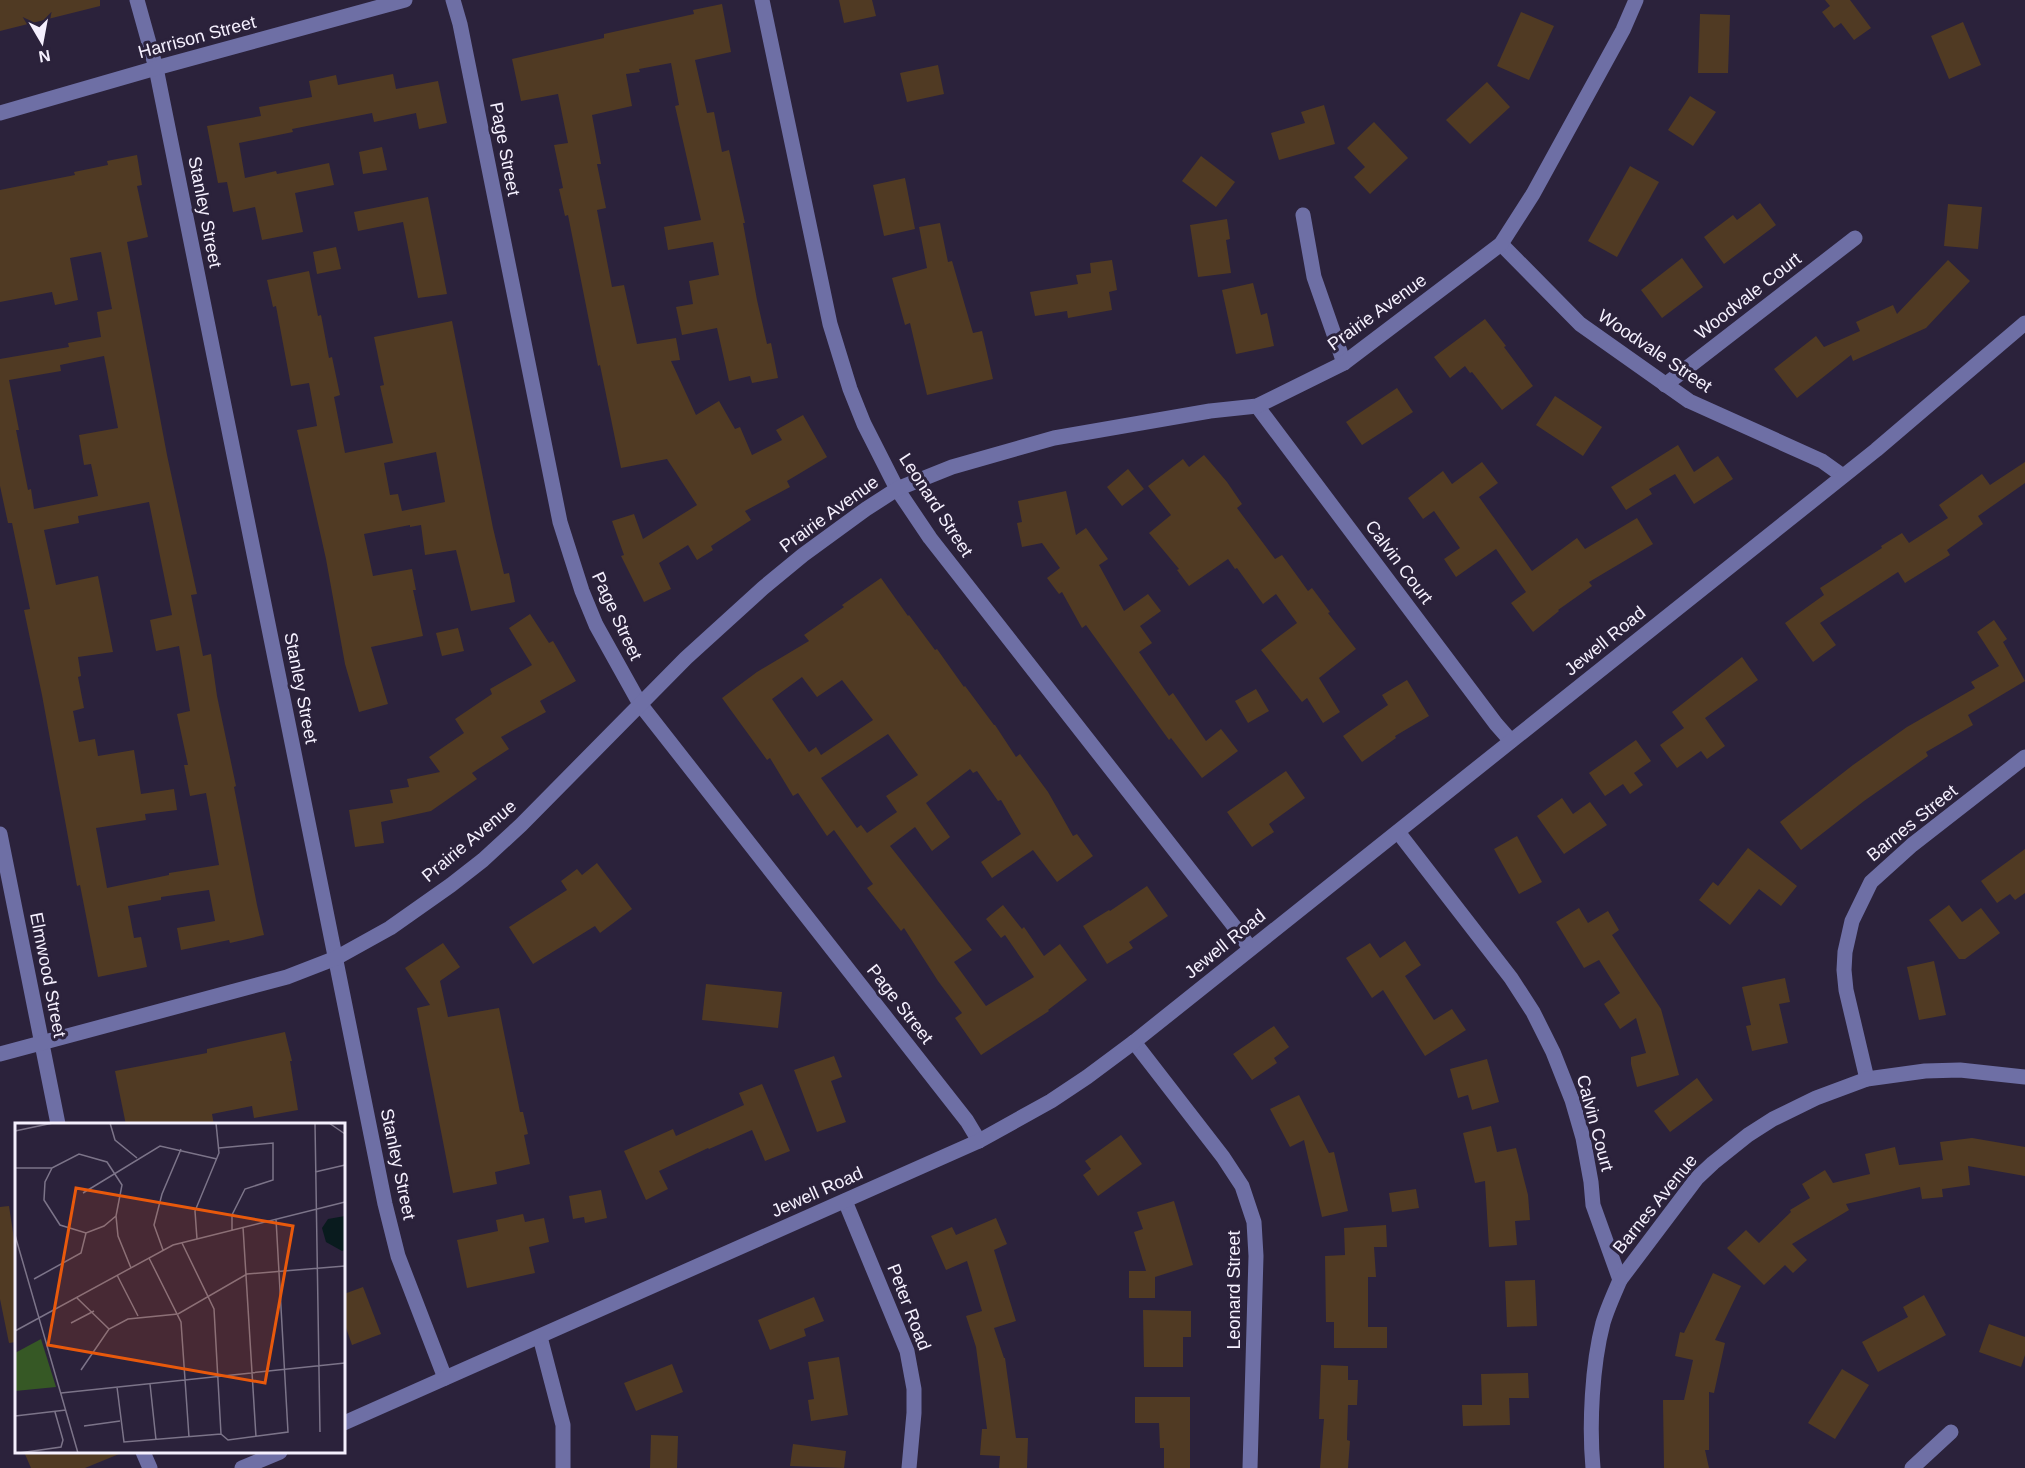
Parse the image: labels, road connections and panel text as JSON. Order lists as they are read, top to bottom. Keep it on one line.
{"streets":{"street":["Harrison Street","Page Street","Stanley Street","Woodvale Court","Prairie Avenue","Woodvale Street","Leonard Street","Calvin Court","Jewell Road","Barnes Street","Elmwood Street","Barnes Avenue","Peter Road"]},"crossings":[["Harrison Street","Stanley Street"],["Page Street","Prairie Avenue"],["Page Street","Jewell Road"],["Stanley Street","Prairie Avenue"],["Stanley Street","Jewell Road"],["Woodvale Court","Woodvale Street"],["Prairie Avenue","Woodvale Street"],["Prairie Avenue","Leonard Street"],["Prairie Avenue","Calvin Court"],["Prairie Avenue","Elmwood Street"],["Woodvale Street","Jewell Road"],["Leonard Street","Jewell Road"],["Calvin Court","Jewell Road"],["Calvin Court","Barnes Avenue"],["Jewell Road","Peter Road"],["Barnes Street","Barnes Avenue"]],"north":"bottom"}
